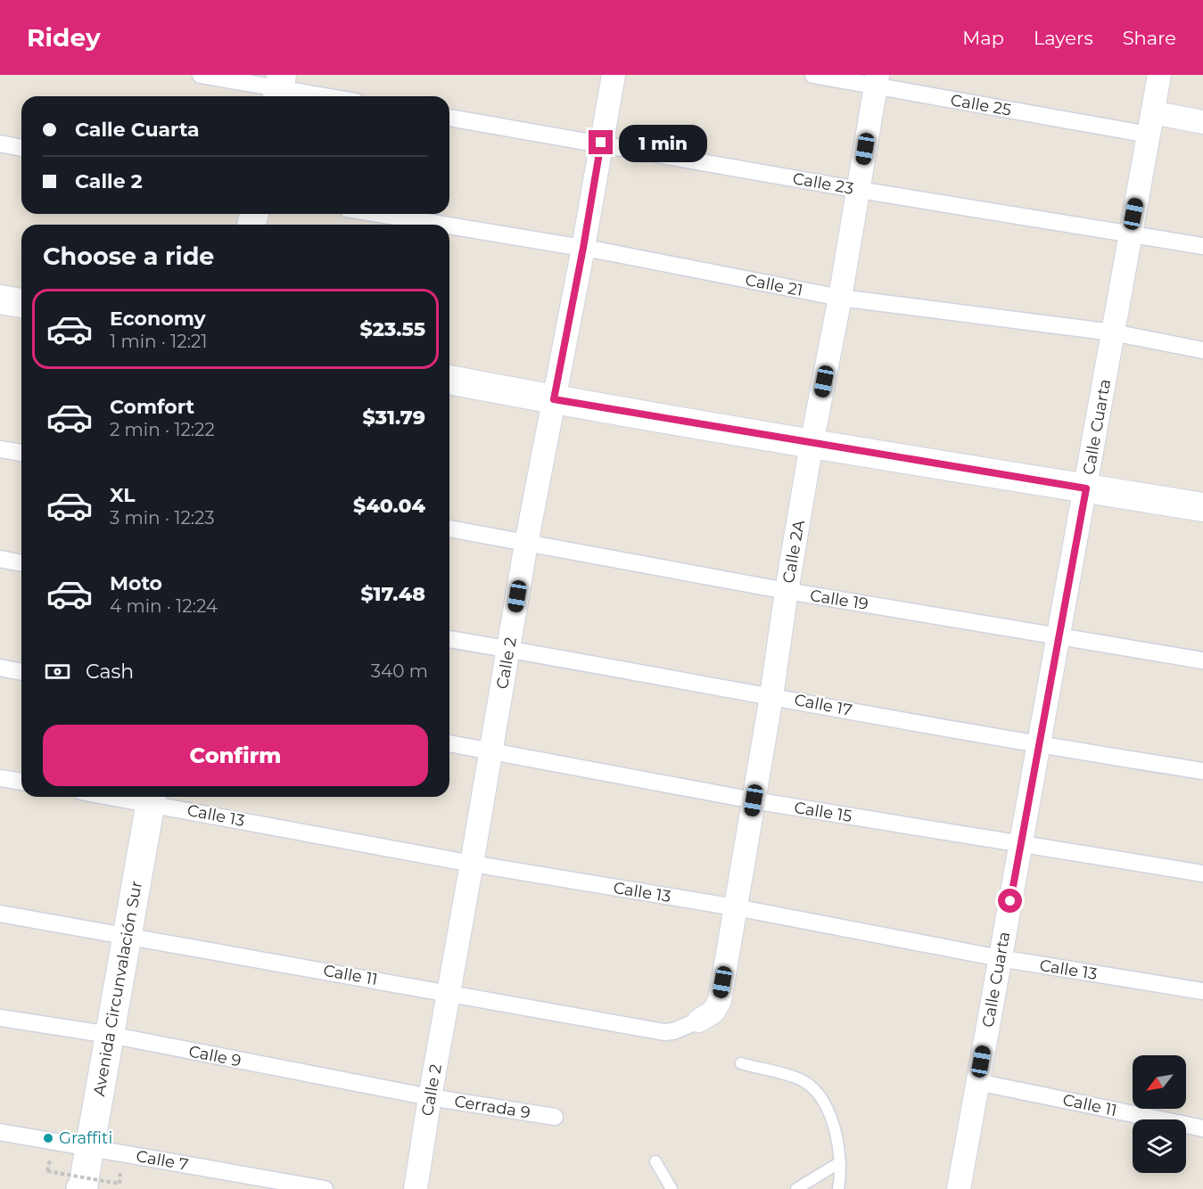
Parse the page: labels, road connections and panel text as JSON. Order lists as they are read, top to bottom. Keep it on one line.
{"streets":{"street":["Calle 25","Calle 23","Calle 21","Calle Cuarta","Calle 2A","Calle 19","Calle 2","Calle 17","Calle 15","Calle 13","Calle 11","Avenida Circunvalación Sur","Calle 9","Cerrada 9","Calle 7"]},"crossings":[["Calle 25","Calle Cuarta"],["Calle 25","Calle 2A"],["Calle 23","Calle Cuarta"],["Calle 23","Calle 2A"],["Calle 23","Calle 2"],["Calle 21","Calle Cuarta"],["Calle 21","Calle 2A"],["Calle 21","Calle 2"],["Calle Cuarta","Calle 19"],["Calle Cuarta","Calle 17"],["Calle Cuarta","Calle 15"],["Calle Cuarta","Calle 13"],["Calle Cuarta","Calle 11"],["Calle 2A","Calle 19"],["Calle 2A","Calle 17"],["Calle 2A","Calle 15"],["Calle 2A","Calle 13"],["Calle 2A","Calle 11"],["Calle 19","Calle 2"],["Calle 2","Calle 17"],["Calle 2","Calle 15"],["Calle 2","Calle 13"],["Calle 2","Calle 11"],["Calle 2","Calle 9"],["Calle 2","Cerrada 9"],["Calle 13","Avenida Circunvalación Sur"],["Calle 11","Avenida Circunvalación Sur"],["Avenida Circunvalación Sur","Calle 9"],["Avenida Circunvalación Sur","Calle 7"],["Calle 9","Cerrada 9"]],"places":["Graffiti"],"north":"bottom left","page":{"header":"Ridey","nav":["Map","Layers","Share"],"banner":["Calle Cuarta","Calle 2"],"bubble":"1 min","heading":"Choose a ride","list":[{"name":"Economy","note":"1 min · 12:21","value":"$23.55"},{"name":"Comfort","note":"2 min · 12:22","value":"$31.79"},{"name":"XL","note":"3 min · 12:23","value":"$40.04"},{"name":"Moto","note":"4 min · 12:24","value":"$17.48"}],"pay":["Cash","340 m"],"buttons":"Confirm"}}
